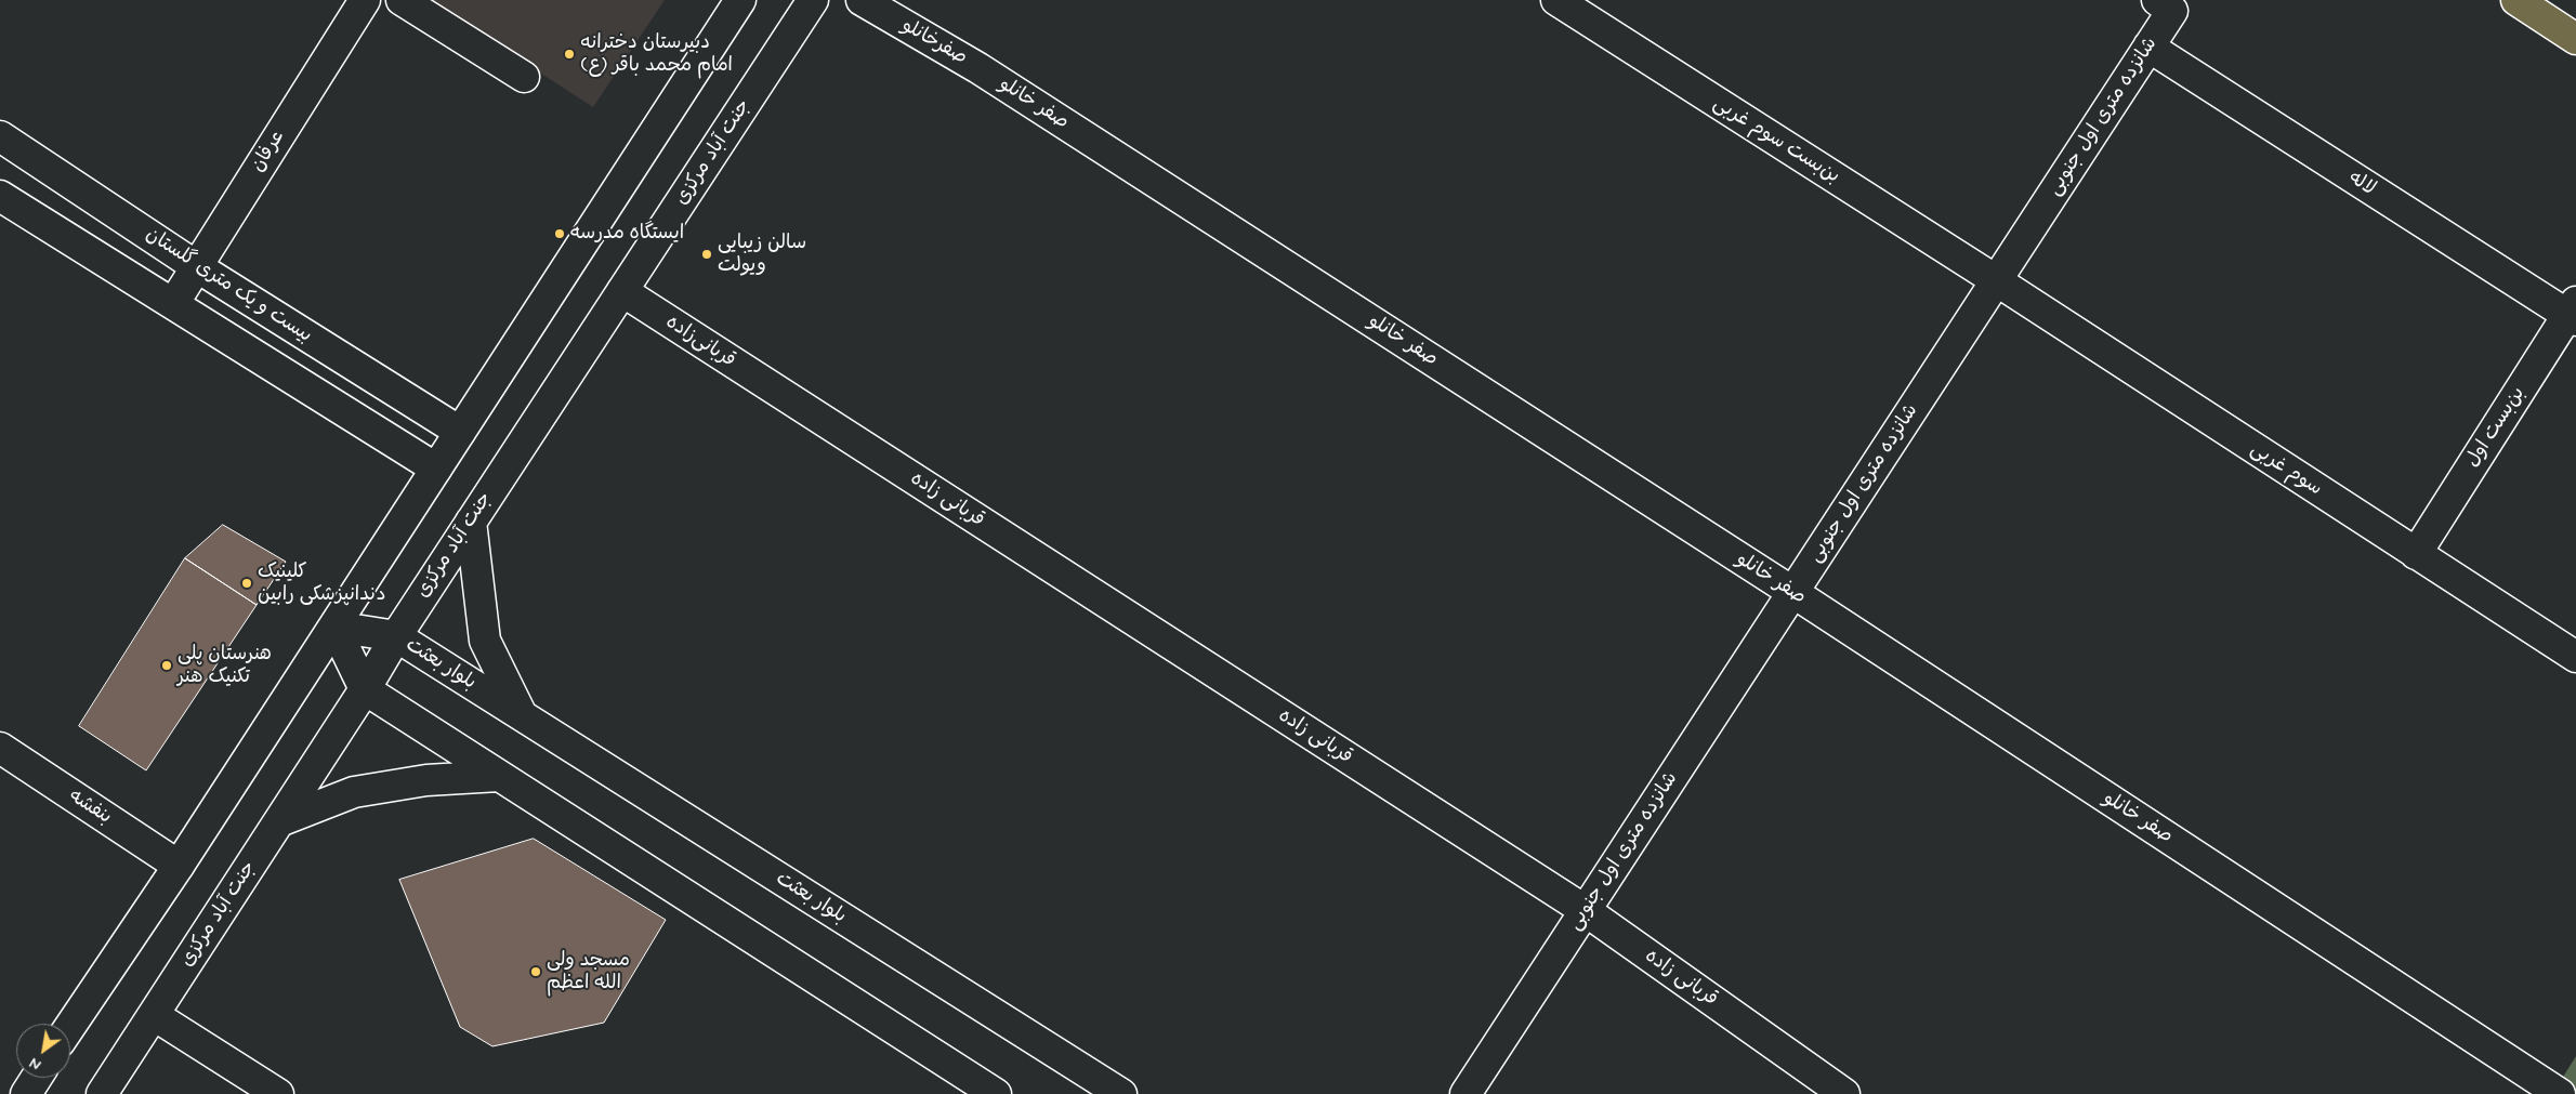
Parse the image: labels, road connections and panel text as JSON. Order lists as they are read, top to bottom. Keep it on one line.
{"streets":{"street":["صفرخانلو","صفر خانلو","شانزده متری اول جنوبی","بن‌بست سوم غربی","عرفان","جنت آباد مرکزی","لاله","بیست و یک متری گلستان","قربانی‌زاده","بن‌بست اول","سوم غربی","قربانی زاده","بلوار بعثت","بنفشه"]},"crossings":[["صفرخانلو","صفر خانلو"],["صفر خانلو","شانزده متری اول جنوبی"],["شانزده متری اول جنوبی","بن‌بست سوم غربی"],["شانزده متری اول جنوبی","لاله"],["شانزده متری اول جنوبی","سوم غربی"],["شانزده متری اول جنوبی","قربانی زاده"],["بن‌بست سوم غربی","سوم غربی"],["عرفان","بیست و یک متری گلستان"],["جنت آباد مرکزی","قربانی‌زاده"],["جنت آباد مرکزی","بلوار بعثت"],["لاله","بن‌بست اول"],["قربانی‌زاده","قربانی زاده"],["بن‌بست اول","سوم غربی"]],"places":["دبیرستان دخترانه امام محمد باقر (ع)","ایستگاه مدرسه","سالن زیبایی ویولت","کلینیک دندانپزشکی رابین","هنرستان پلی تکنیک هنر","مسجد ولی الله اعظم"],"north":"bottom left"}
